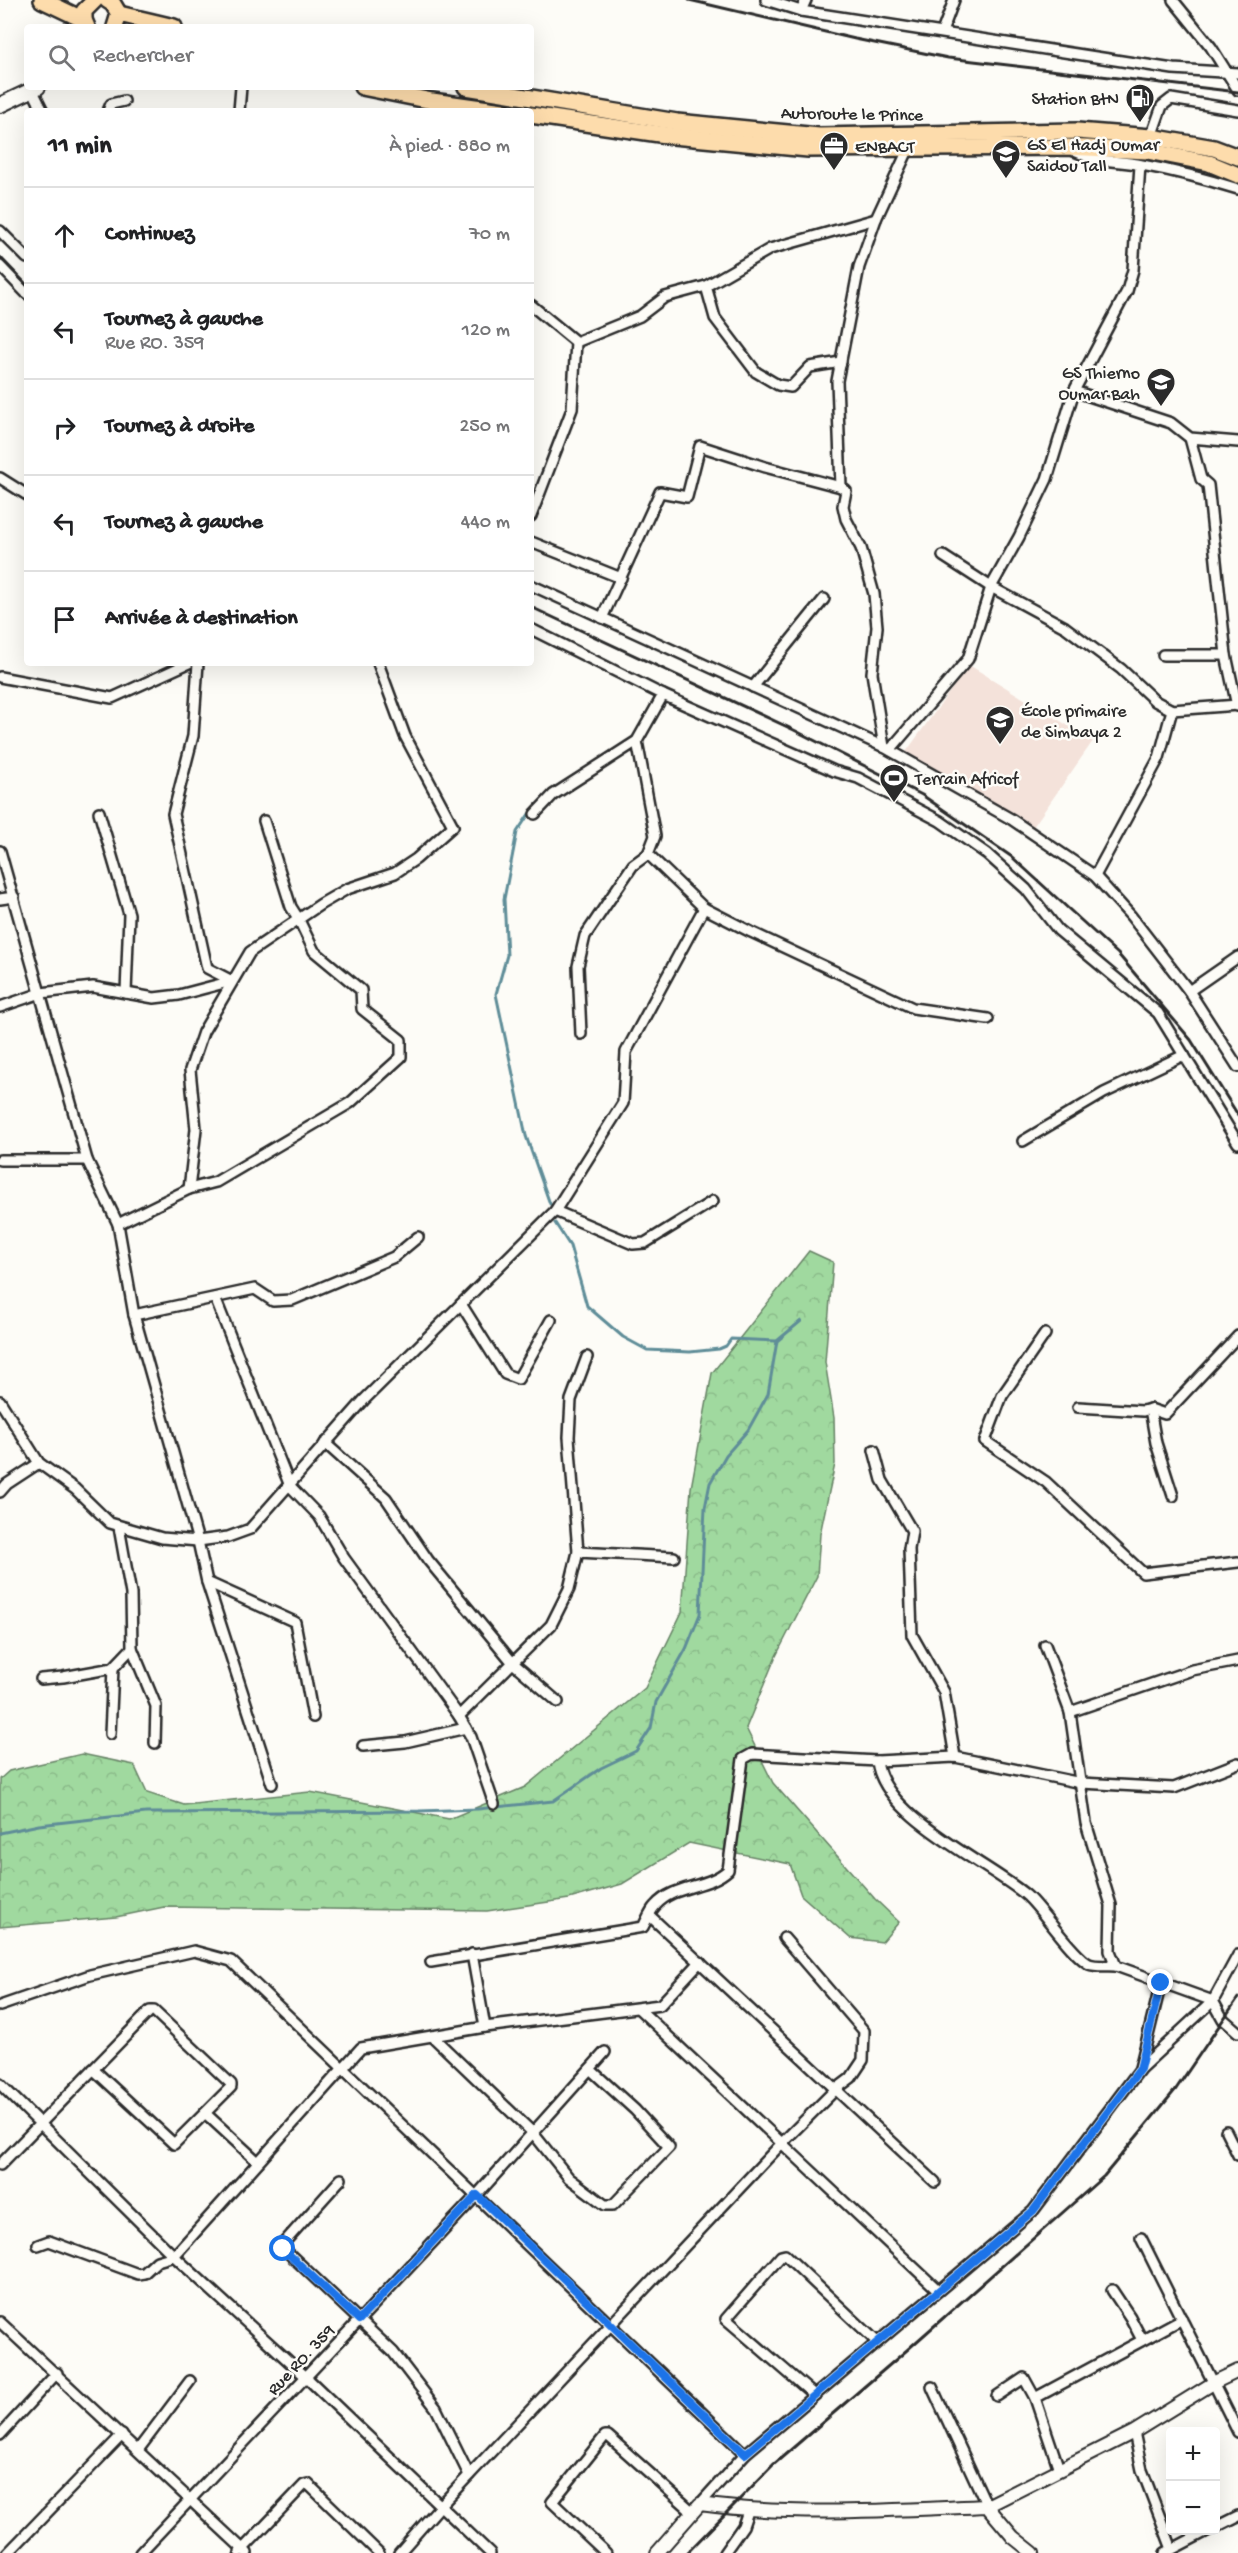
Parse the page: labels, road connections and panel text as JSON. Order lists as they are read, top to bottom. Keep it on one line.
{"streets":{"main road":["Autoroute le Prince"],"street":["Rue RO. 359"]},"places":{"fuel station":["Station BtN"],"office":["ENBACT"],"school or university":["GS El Hadj Oumar Saidou Tall","GS Thierno Oumar Bah","École primaire de Simbaya 2"],"sports":["Terrain Africof"]},"page":{"search":"Rechercher","heading":["11 min","À pied · 880 m"],"list":[["Continuez","70 m"],["Tournez à gauche","Rue RO. 359","120 m"],["Tournez à droite","250 m"],["Tournez à gauche","440 m"],"Arrivée à destination"],"map_buttons":["+","−"]}}
